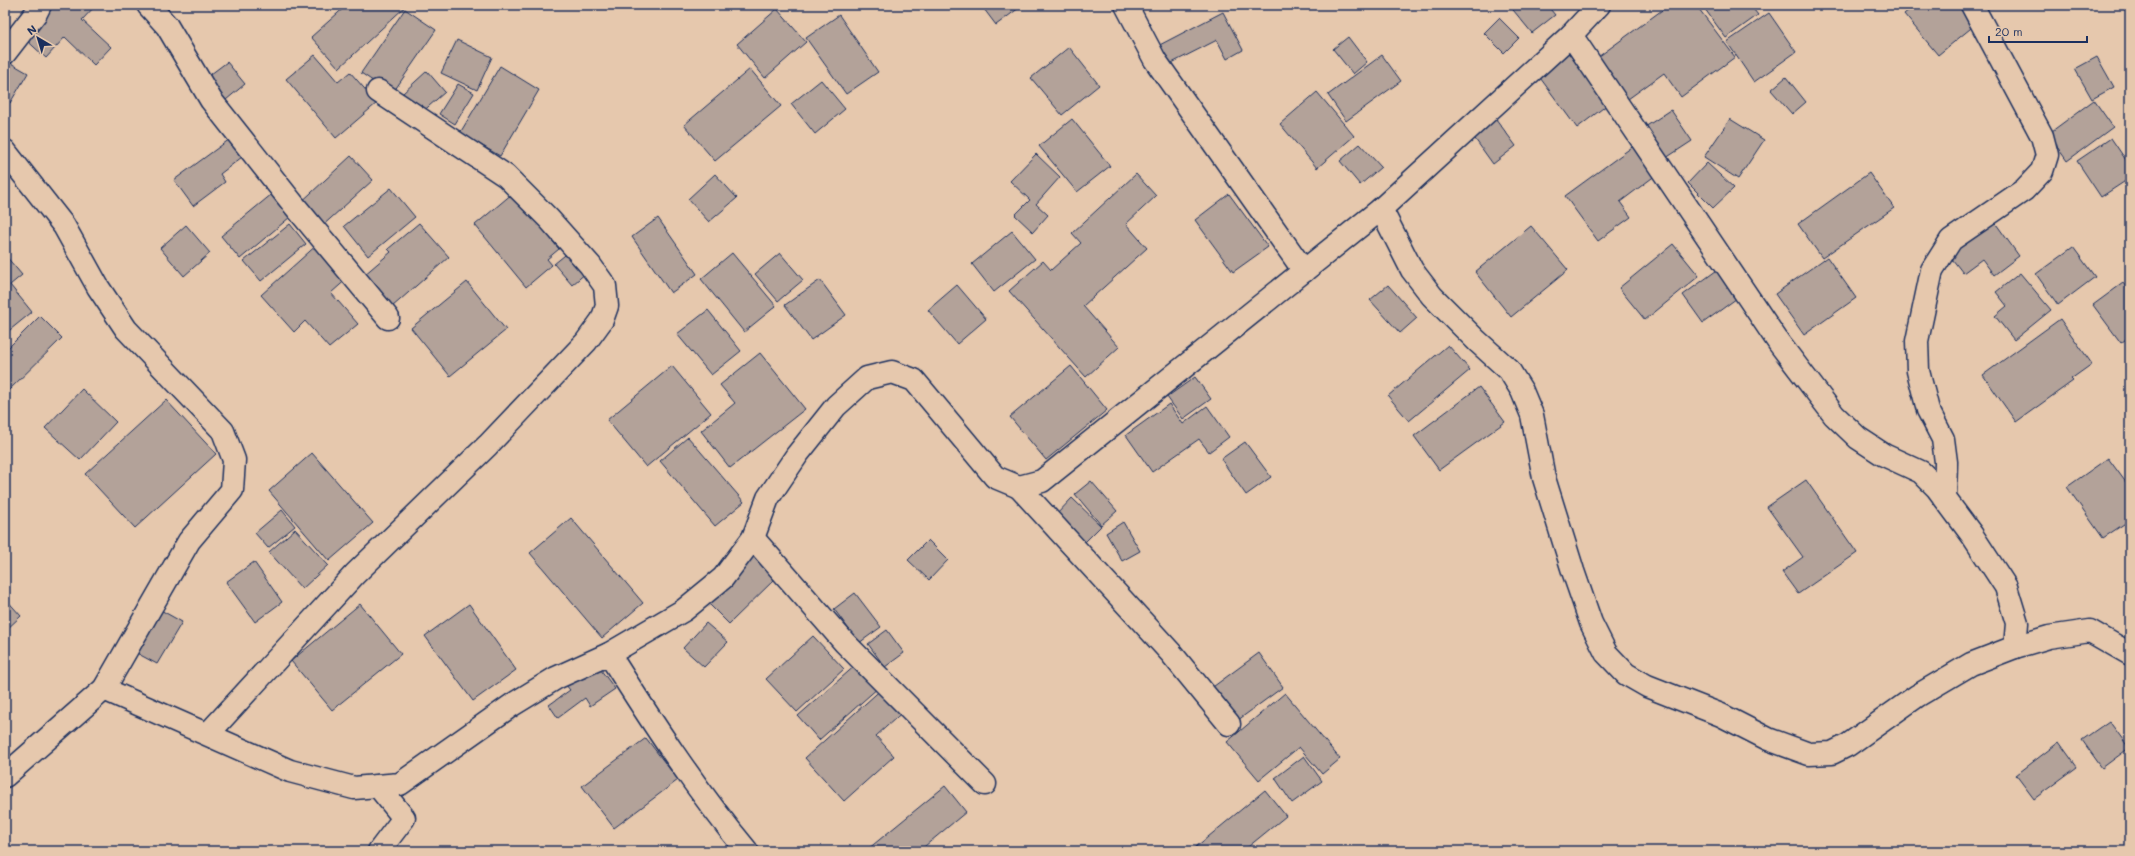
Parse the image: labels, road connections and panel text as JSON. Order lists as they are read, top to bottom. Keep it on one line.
{"scale_bar":"20 m","north":"top left"}
